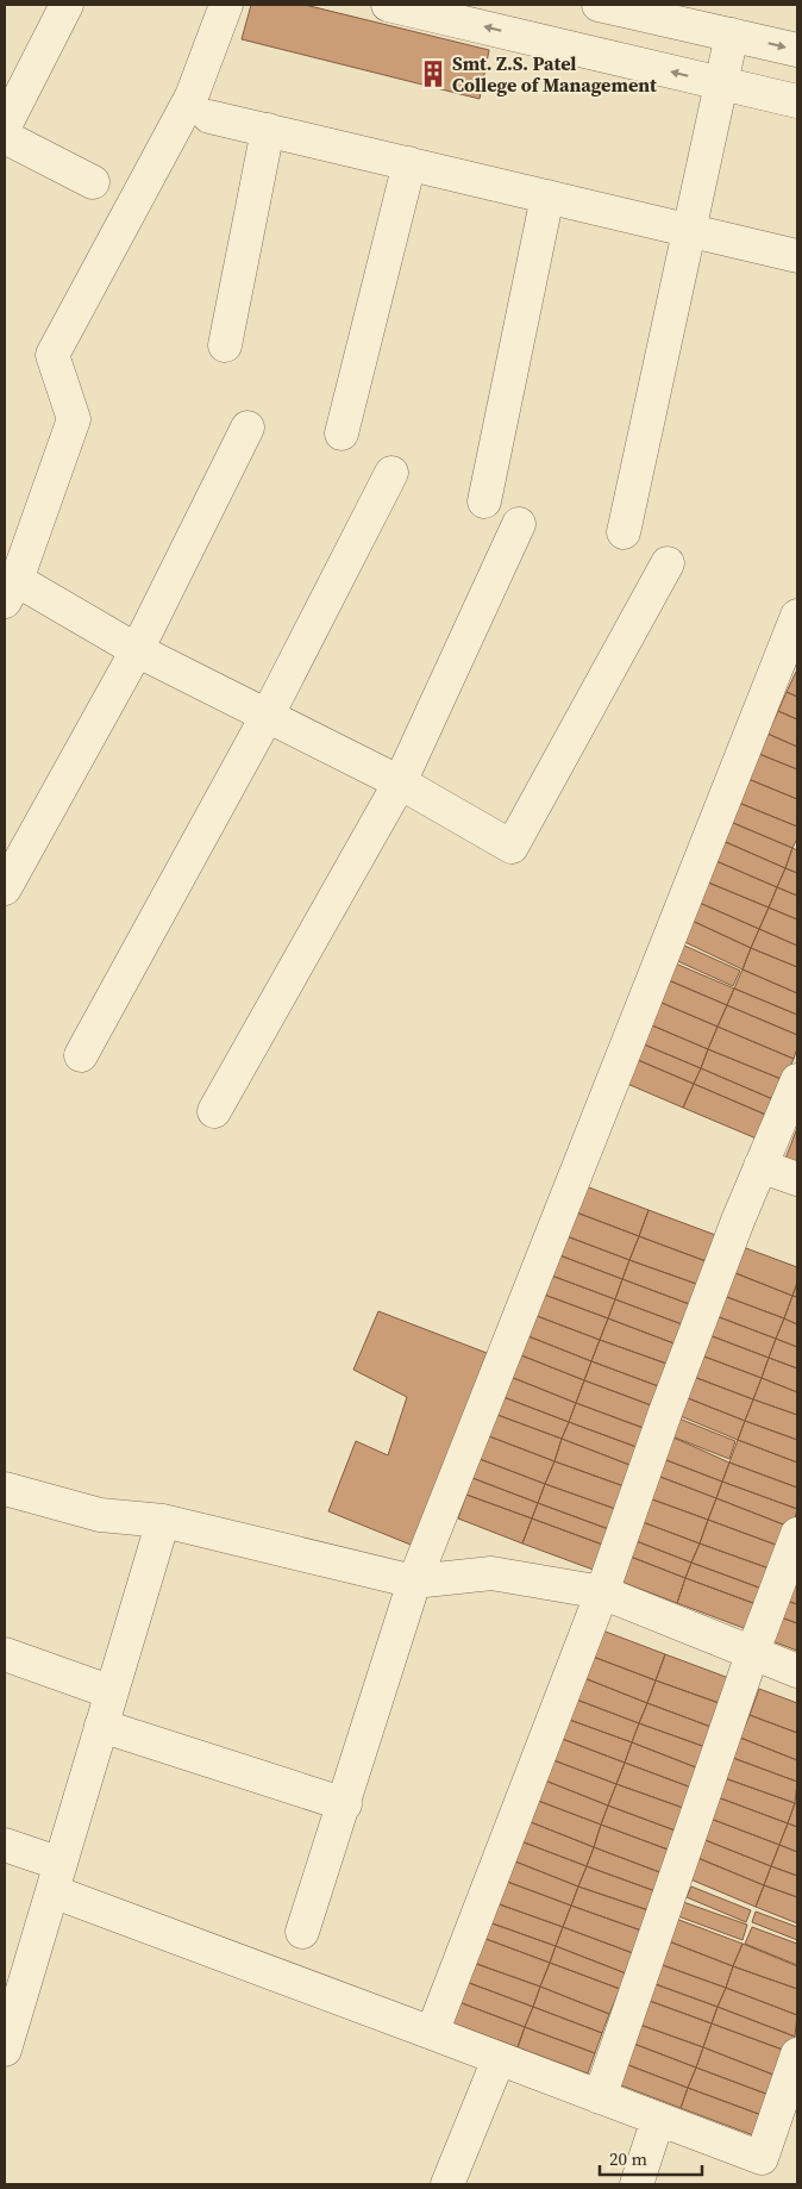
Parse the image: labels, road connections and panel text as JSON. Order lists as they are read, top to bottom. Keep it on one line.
{"places":{"building":["Smt. Z.S. Patel College of Management"]},"scale_bar":"20 m"}
